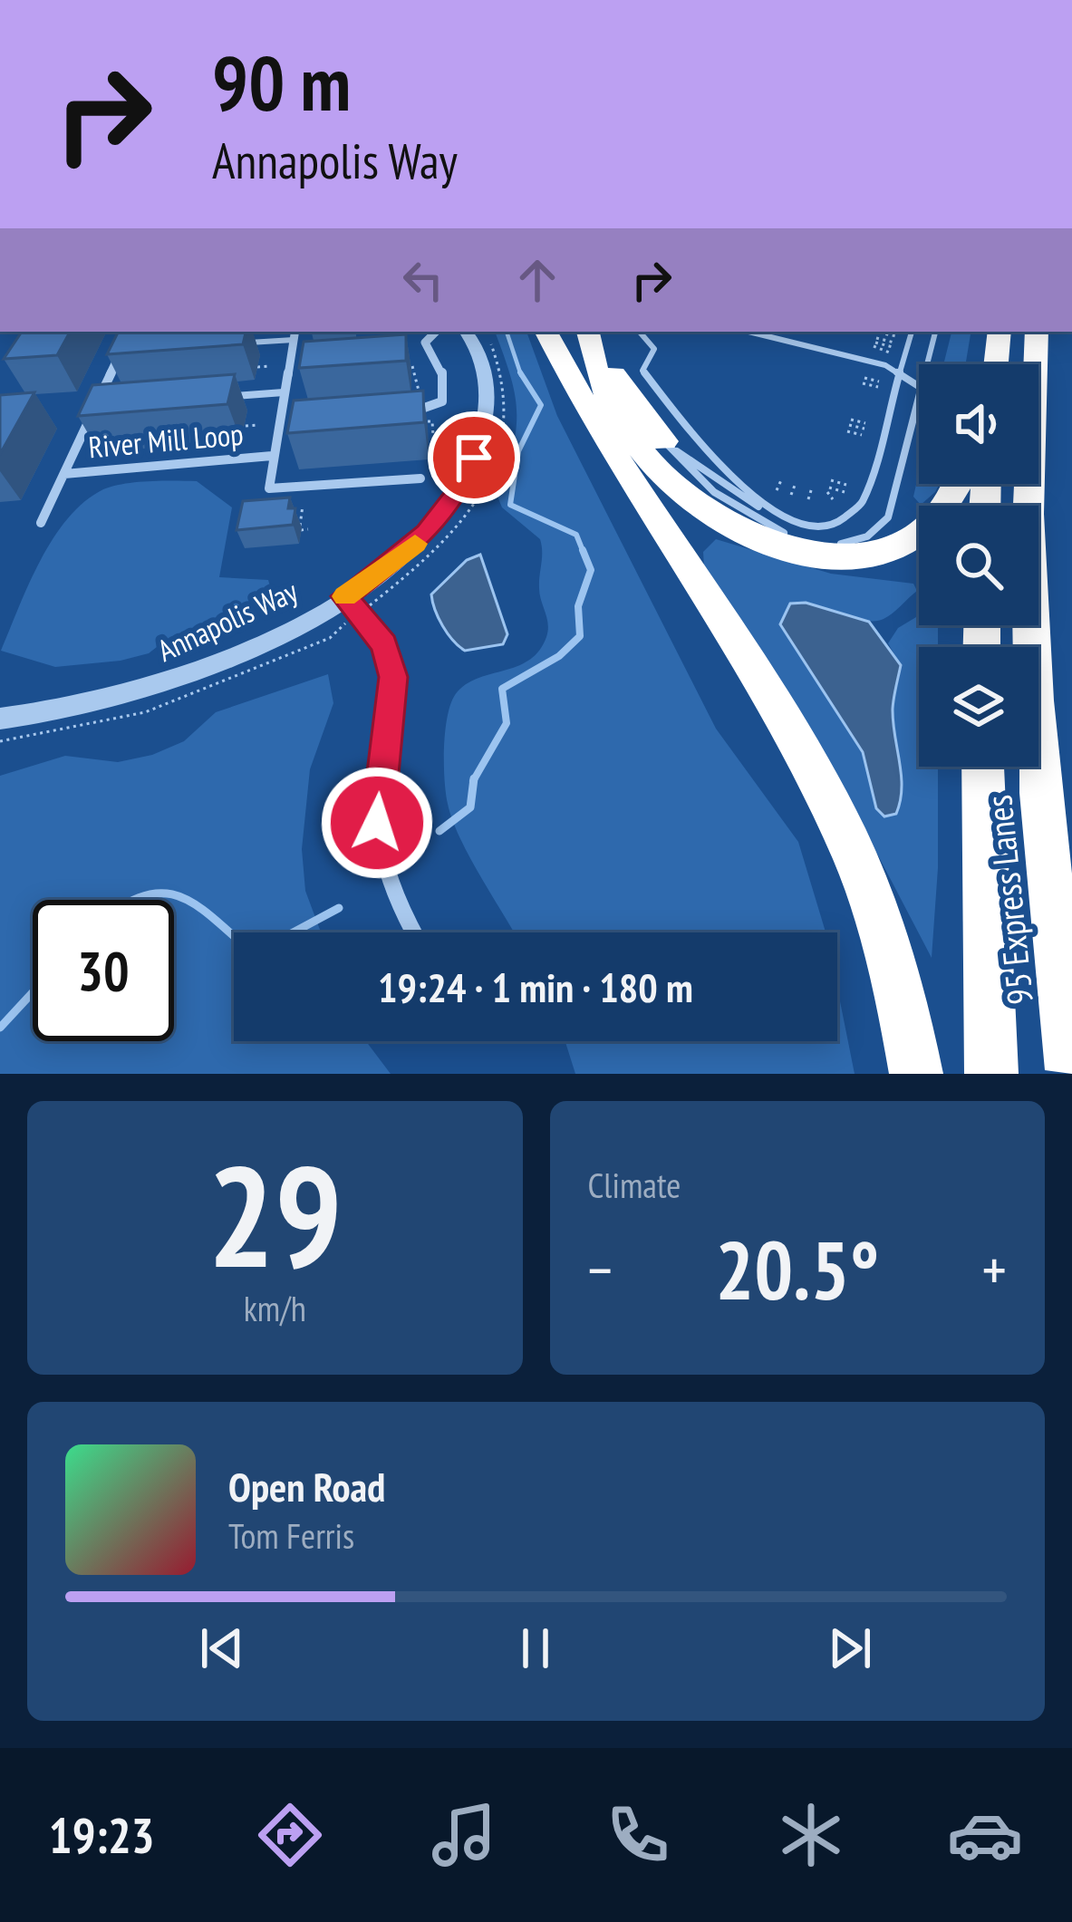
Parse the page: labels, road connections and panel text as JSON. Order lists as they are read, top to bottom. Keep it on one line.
{"streets":{"highway":["95 Express Lanes"],"street":["River Mill Loop","Annapolis Way"]},"page":{"turn":["90 m","Annapolis Way"],"limit":"30","trip":"19:24 · 1 min · 180 m","tile":[["29","km/h"],"Climate"],"heat":["−","20.5°","+"],"song":["Open Road","Tom Ferris"],"tabs":"19:23"}}
